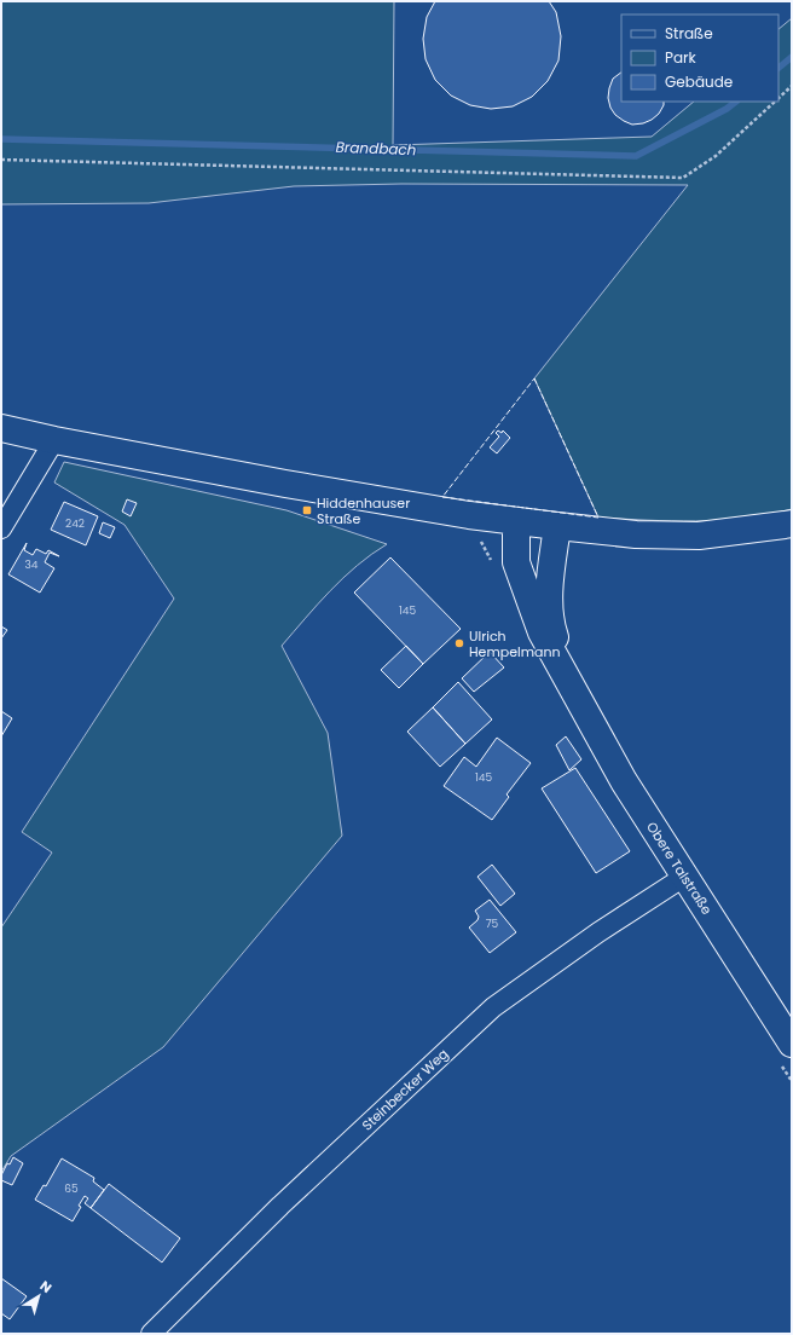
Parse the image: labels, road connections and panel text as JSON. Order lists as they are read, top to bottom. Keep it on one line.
{"streets":{"main road":["Obere Talstraße"],"street":["Steinbecker Weg"]},"crossings":[["Obere Talstraße","Steinbecker Weg"]],"water":["Brandbach"],"places":{"transit":["Hiddenhauser Straße"],"other":["Ulrich Hempelmann"]},"house_numbers":["242","34","145","145","75","65"],"legend":["Straße","Park","Gebäude"],"north":"top right"}
